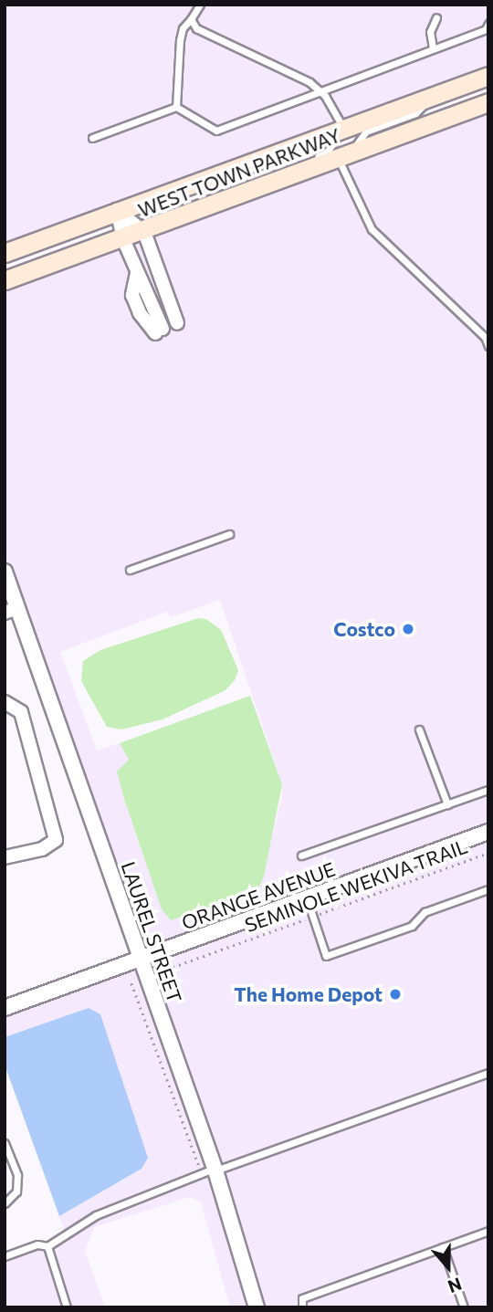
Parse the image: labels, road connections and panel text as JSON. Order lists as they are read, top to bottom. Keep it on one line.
{"streets":{"main road":["WEST TOWN PARKWAY"],"street":["ORANGE AVENUE","LAUREL STREET"],"path":["SEMINOLE WEKIVA TRAIL"]},"crossings":[["ORANGE AVENUE","LAUREL STREET"]],"places":["Costco","The Home Depot"],"north":"bottom"}
